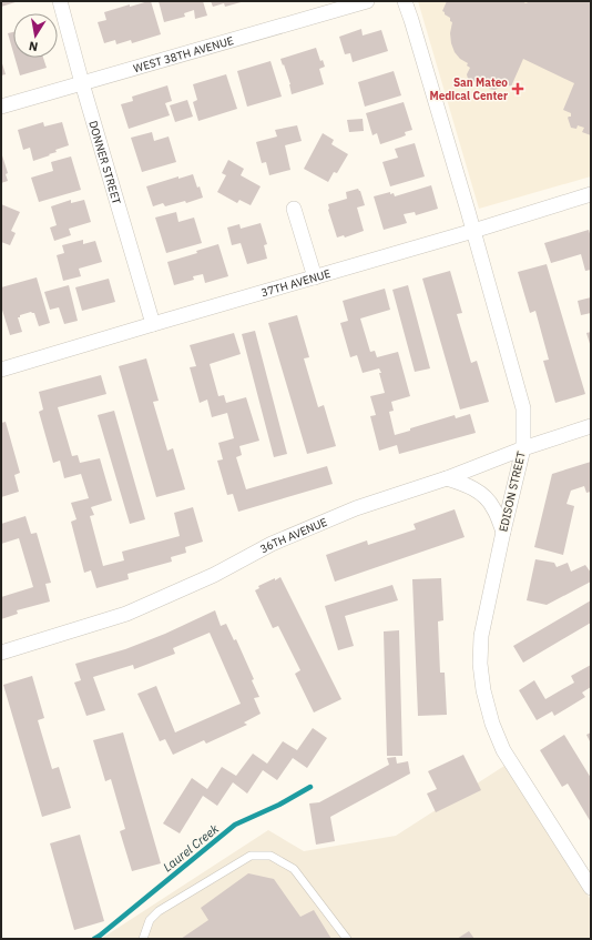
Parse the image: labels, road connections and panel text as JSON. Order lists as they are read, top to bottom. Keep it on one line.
{"streets":{"street":["WEST 38TH AVENUE","DONNER STREET","37TH AVENUE","EDISON STREET","36TH AVENUE"]},"crossings":[["WEST 38TH AVENUE","DONNER STREET"],["DONNER STREET","37TH AVENUE"],["37TH AVENUE","EDISON STREET"],["EDISON STREET","36TH AVENUE"]],"water":["Laurel Creek"],"places":{"health":["San Mateo Medical Center"]},"north":"bottom"}
